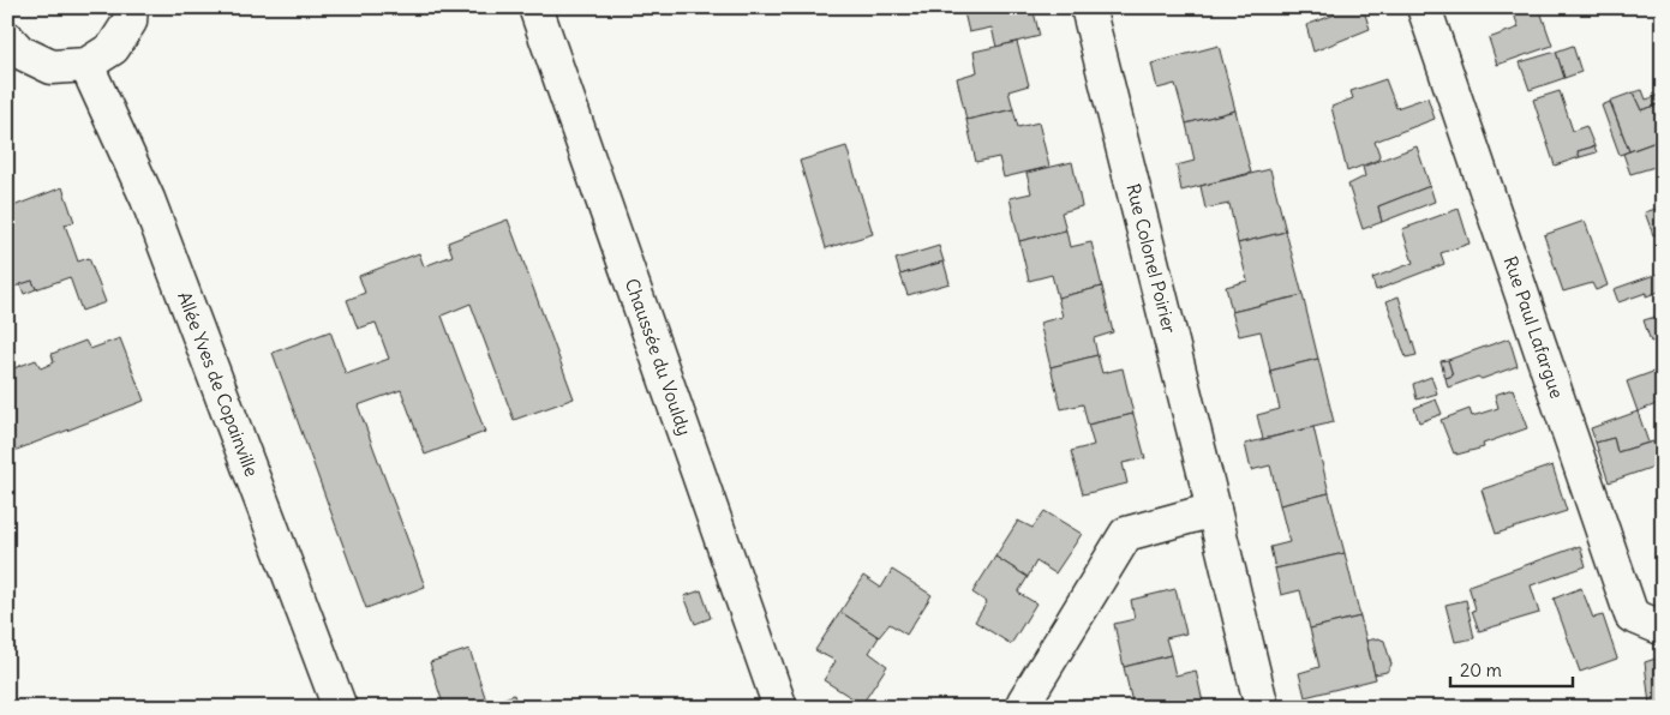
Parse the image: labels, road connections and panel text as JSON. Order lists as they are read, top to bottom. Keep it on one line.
{"streets":{"street":["Rue Colonel Poirier","Rue Paul Lafargue","Chaussée du Vouldy","Allée Yves de Copainville"]},"scale_bar":"20 m"}
